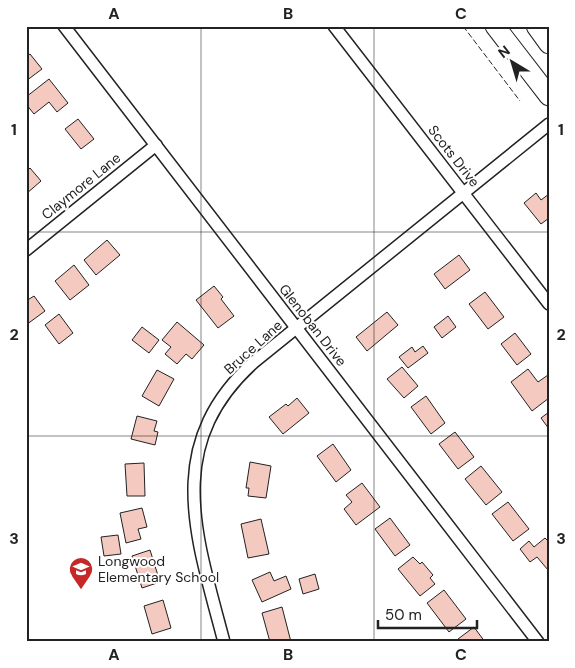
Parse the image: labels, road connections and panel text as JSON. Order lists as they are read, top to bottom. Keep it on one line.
{"streets":{"street":["Scots Drive","Claymore Lane","Glenoban Drive","Bruce Lane"]},"crossings":[["Scots Drive","Bruce Lane"],["Claymore Lane","Glenoban Drive"],["Glenoban Drive","Bruce Lane"]],"places":{"school or university":["Longwood Elementary School"]},"scale_bar":"50 m","north":"top left","grid":{"columns":["A","B","C"],"rows":["1","2","3"]}}
